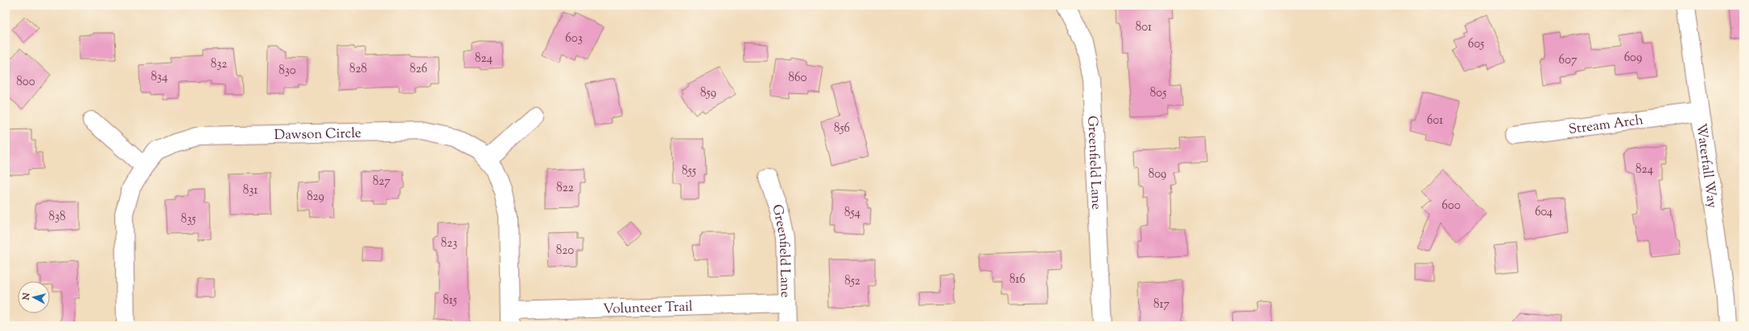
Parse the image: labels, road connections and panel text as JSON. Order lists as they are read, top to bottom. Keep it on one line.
{"streets":{"street":["Stream Arch","Dawson Circle","Greenfield Lane","Waterfall Way","Volunteer Trail"]},"crossings":[["Stream Arch","Waterfall Way"],["Dawson Circle","Volunteer Trail"],["Greenfield Lane","Volunteer Trail"]],"house_numbers":["801","603","605","609","824","607","832","828","826","830","834","860","800","859","805","601","856","824","855","809","827","822","831","829","600","604","854","838","835","823","820","816","852","815","817"],"north":"left"}
